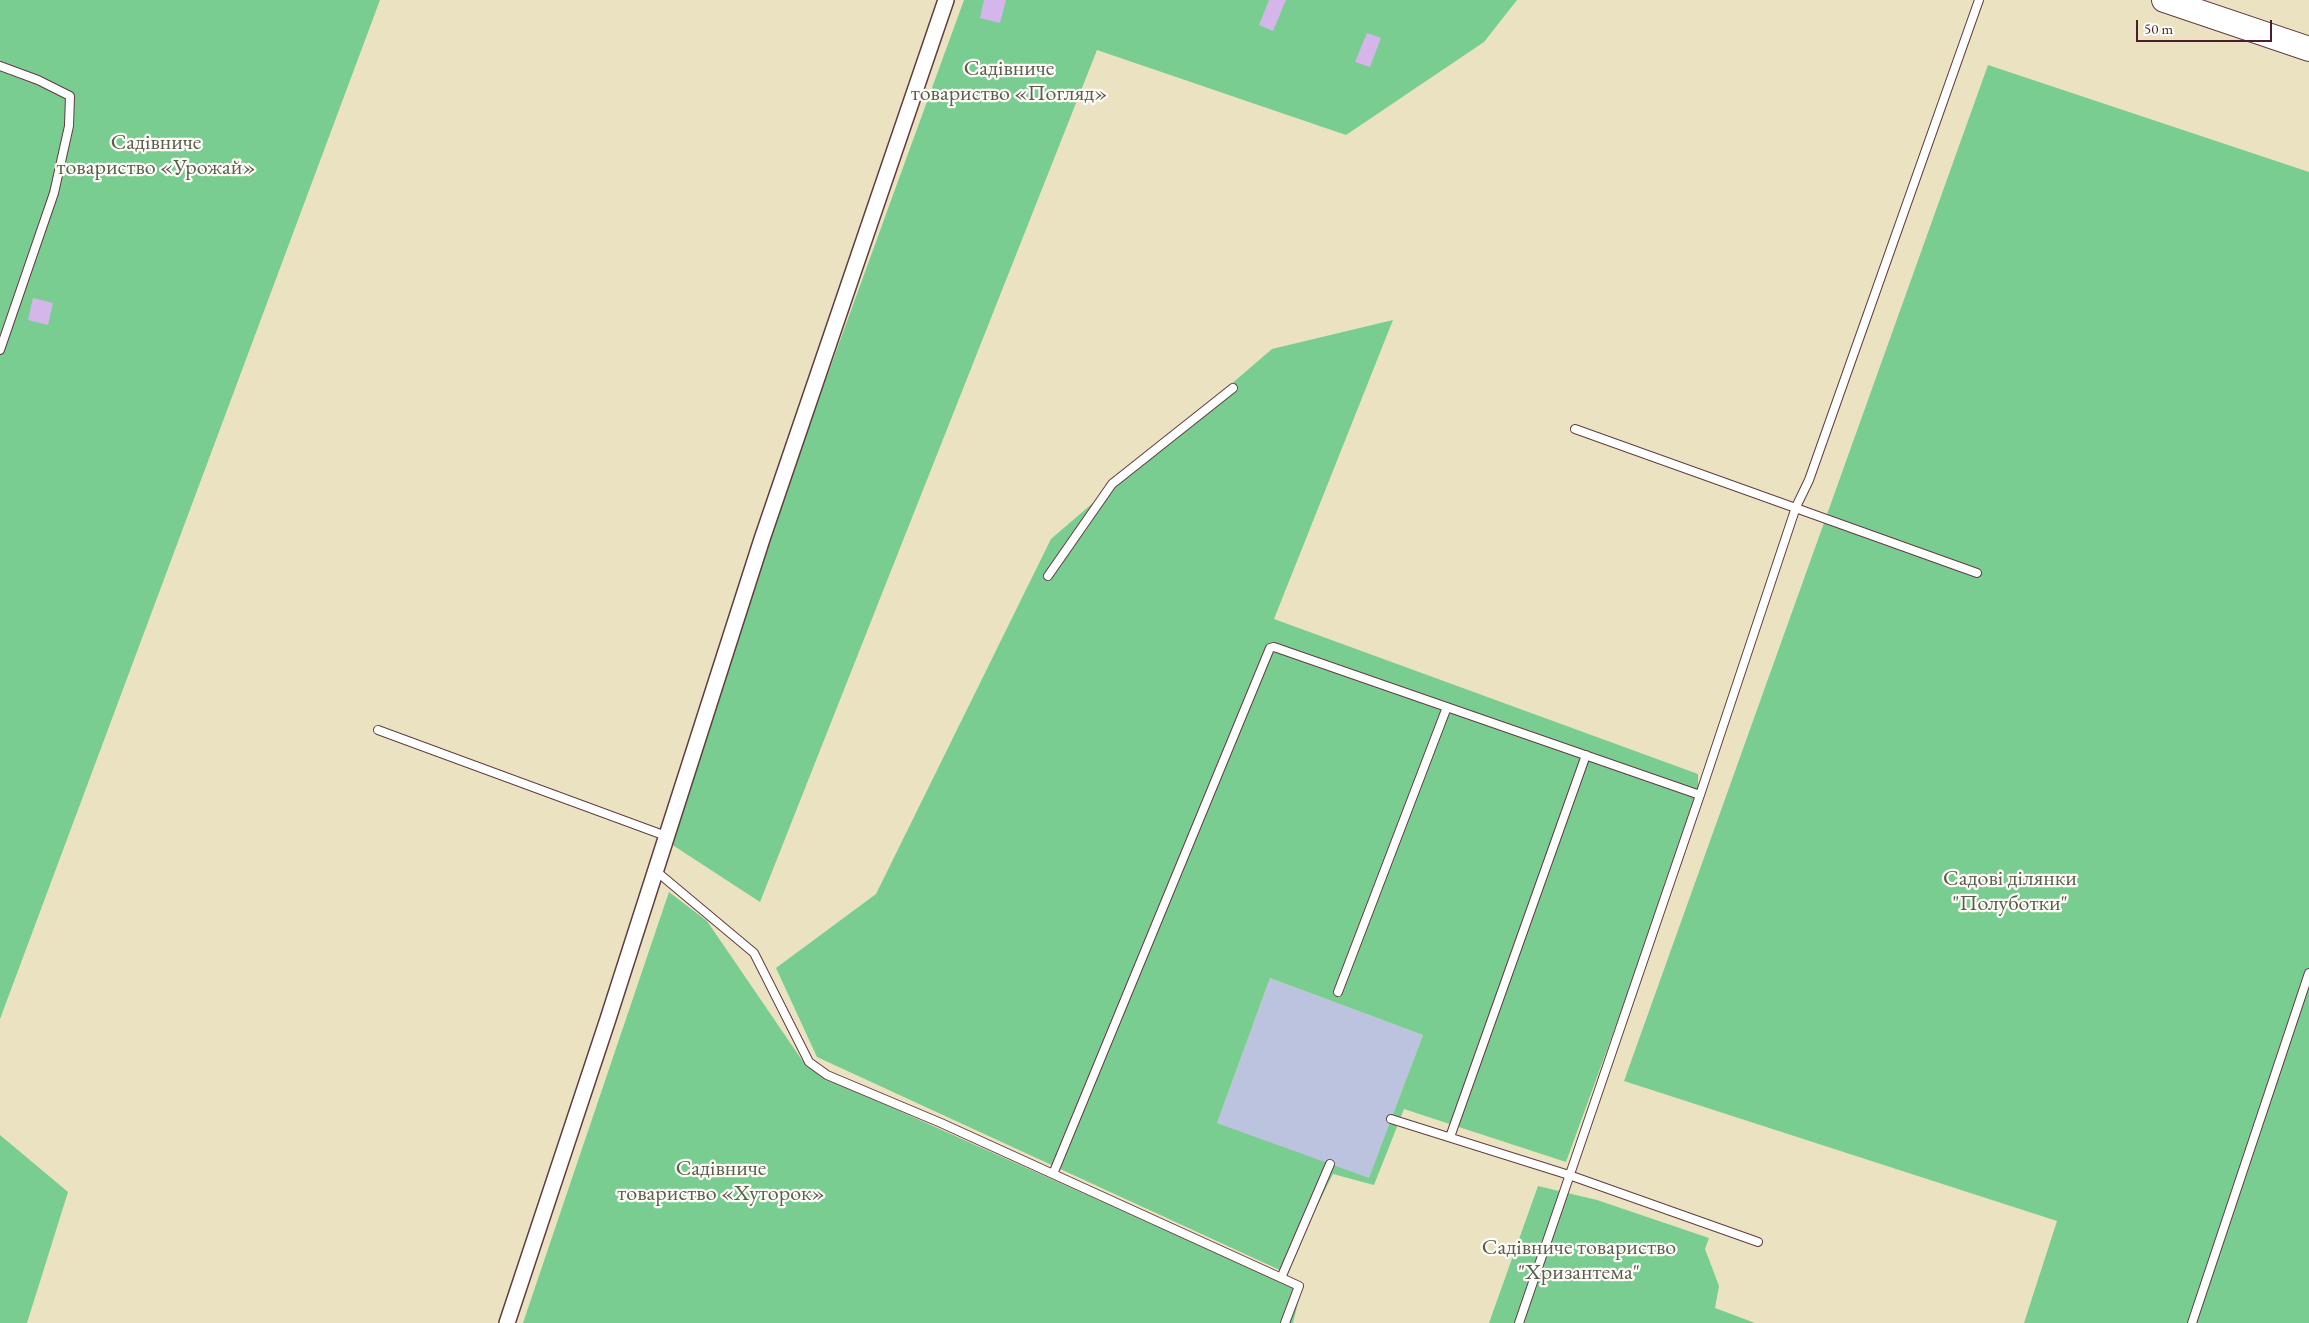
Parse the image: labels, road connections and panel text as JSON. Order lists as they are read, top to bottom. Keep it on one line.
{"parks":["Садівниче товариство «Погляд»","Садівниче товариство «Урожай»","Садові ділянки \"Полуботки\"","Садівниче товариство «Хуторок»","Садівниче товариство \"Хризантема\""],"scale_bar":"50 m"}
